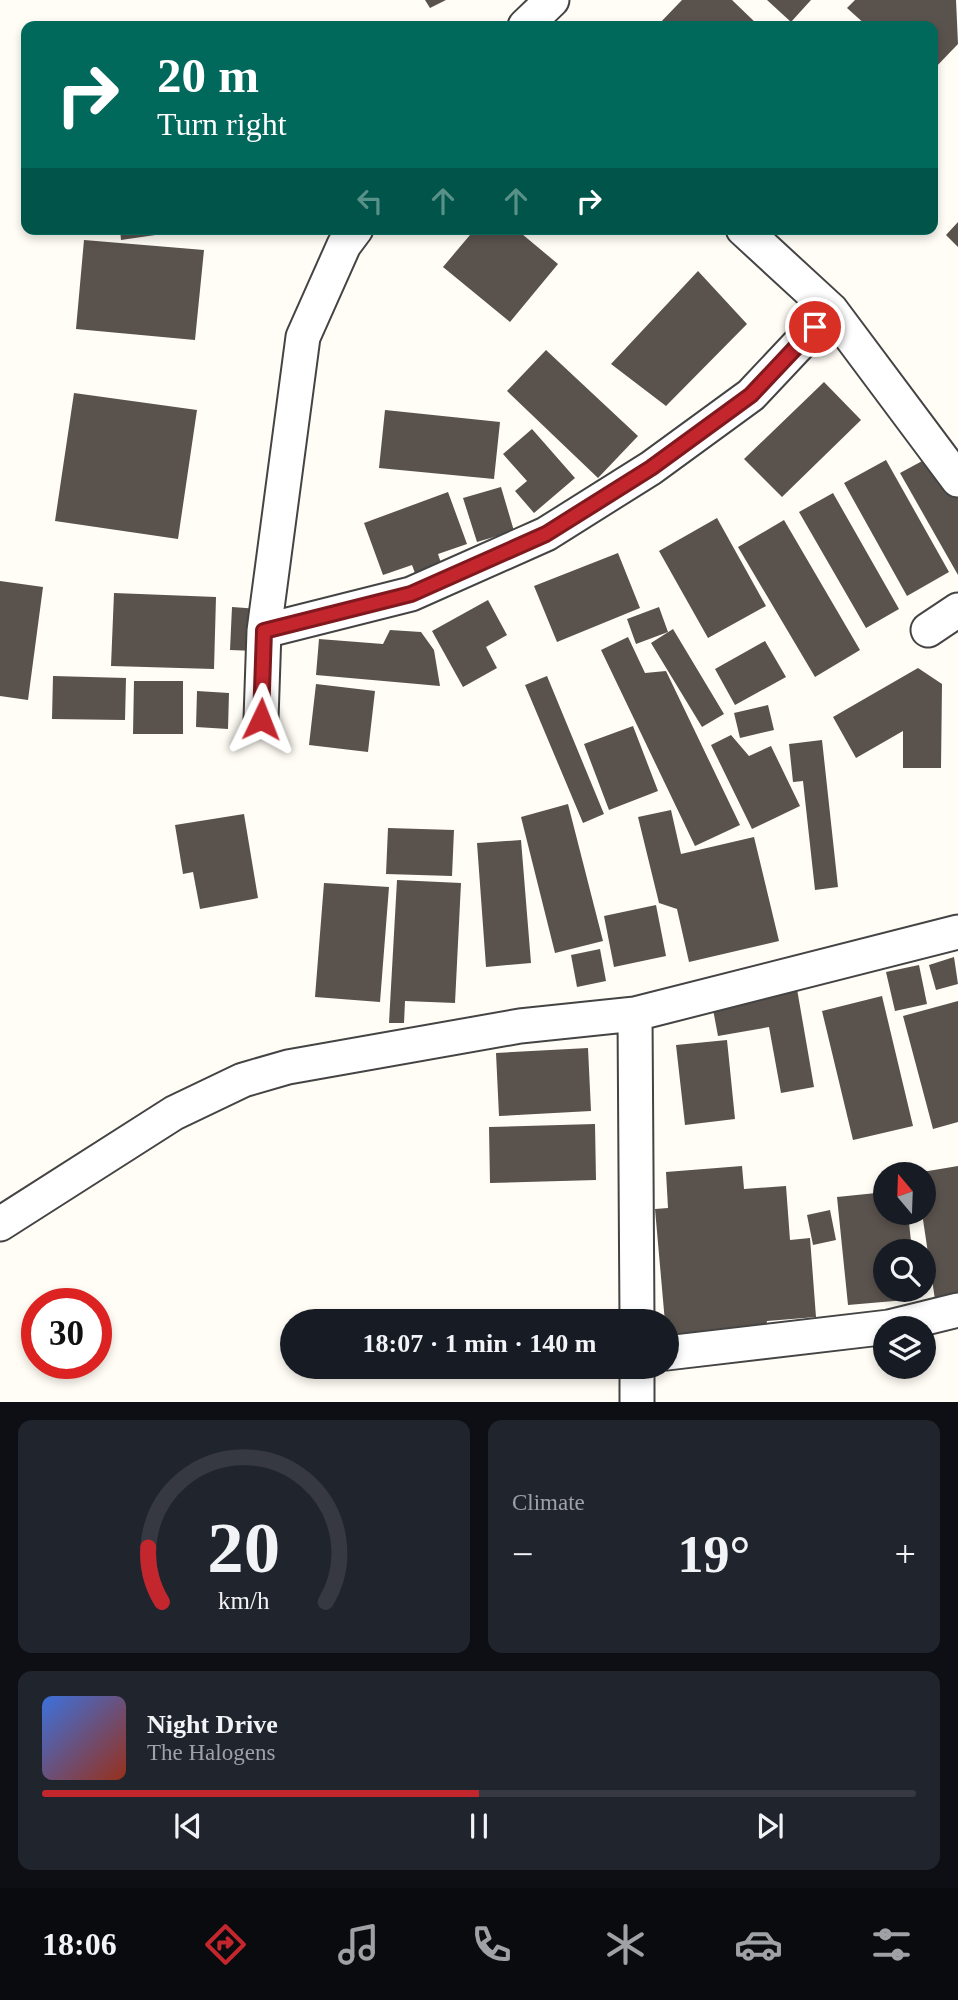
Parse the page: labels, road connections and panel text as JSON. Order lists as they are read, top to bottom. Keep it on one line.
{"north":"top","page":{"turn":["20 m","Turn right"],"limit":"30","trip":"18:07 · 1 min · 140 m","tile":"Climate","heat":["−","19°","+"],"song":["Night Drive","The Halogens"],"tabs":"18:06","gauge":["20","km/h"]}}
